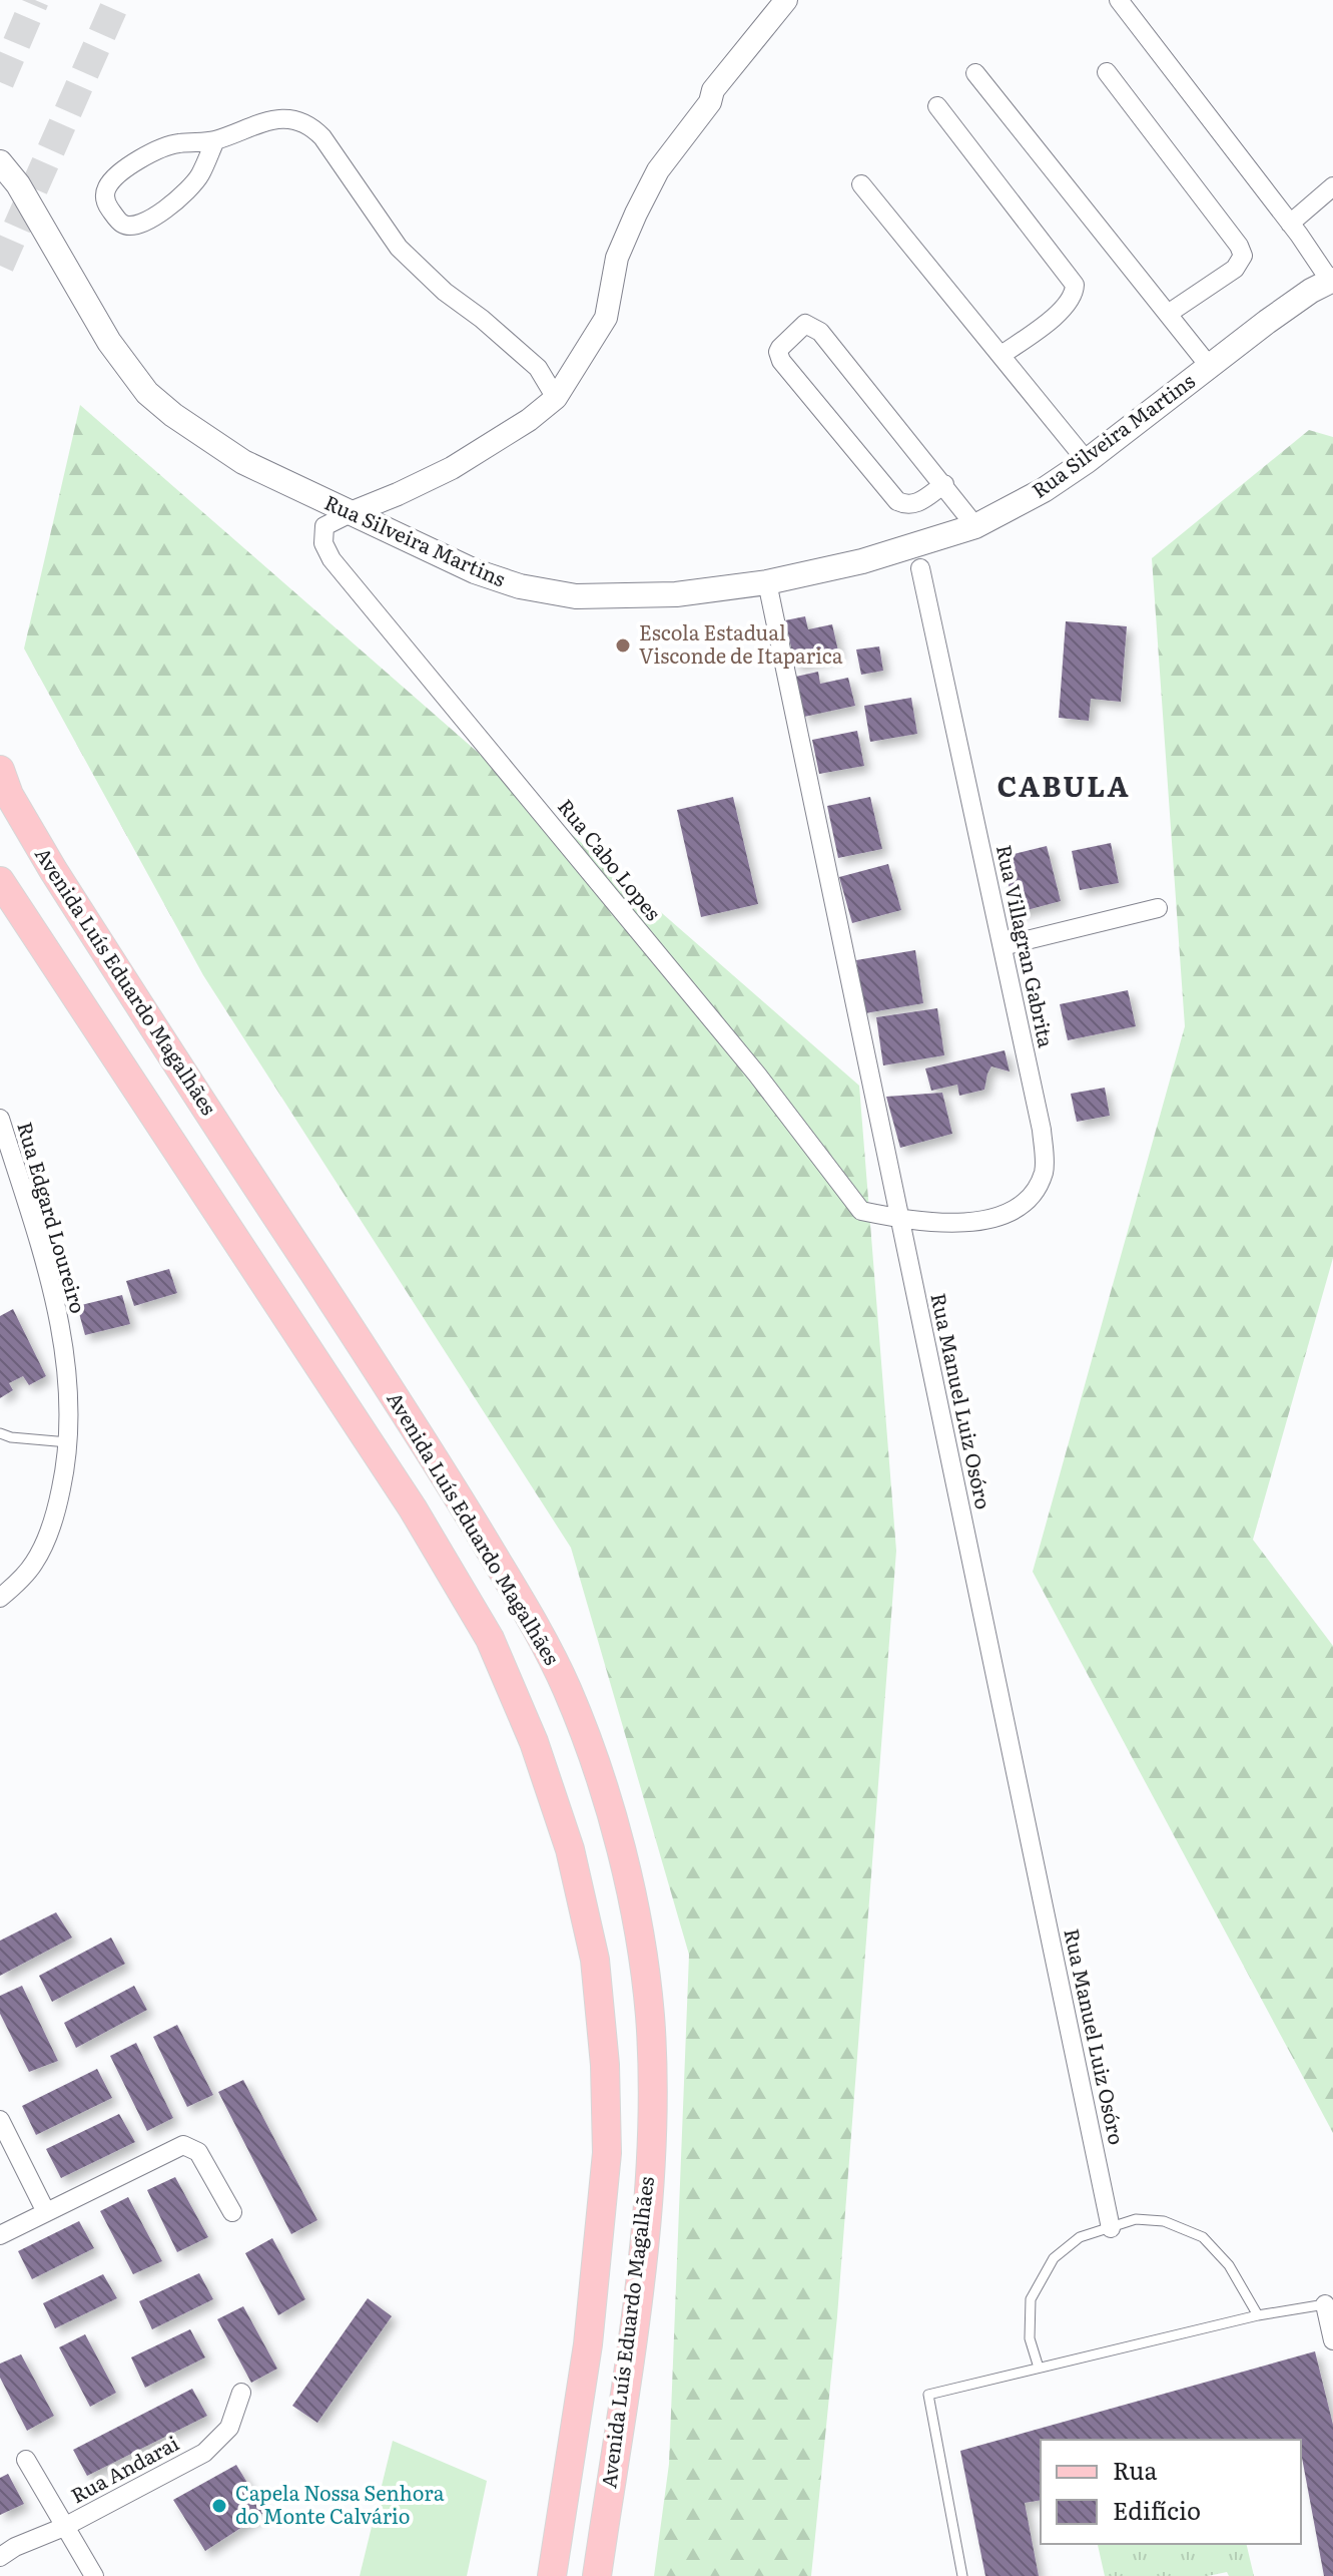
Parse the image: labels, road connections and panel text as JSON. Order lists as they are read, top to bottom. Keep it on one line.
{"streets":{"main road":["Rua Silveira Martins","Avenida Luís Eduardo Magalhães"],"street":["Rua Cabo Lopes","Rua Villagran Gabrita","Rua Edgard Loureiro","Rua Manuel Luiz Osóro","Rua Andarai"]},"crossings":[["Rua Silveira Martins","Rua Cabo Lopes"],["Rua Silveira Martins","Rua Manuel Luiz Osóro"],["Rua Cabo Lopes","Rua Villagran Gabrita"],["Rua Cabo Lopes","Rua Manuel Luiz Osóro"],["Rua Villagran Gabrita","Rua Manuel Luiz Osóro"]],"districts":["CABULA"],"places":["Escola Estadual Visconde de Itaparica","Capela Nossa Senhora do Monte Calvário"],"legend":["Rua","Edifício"]}
